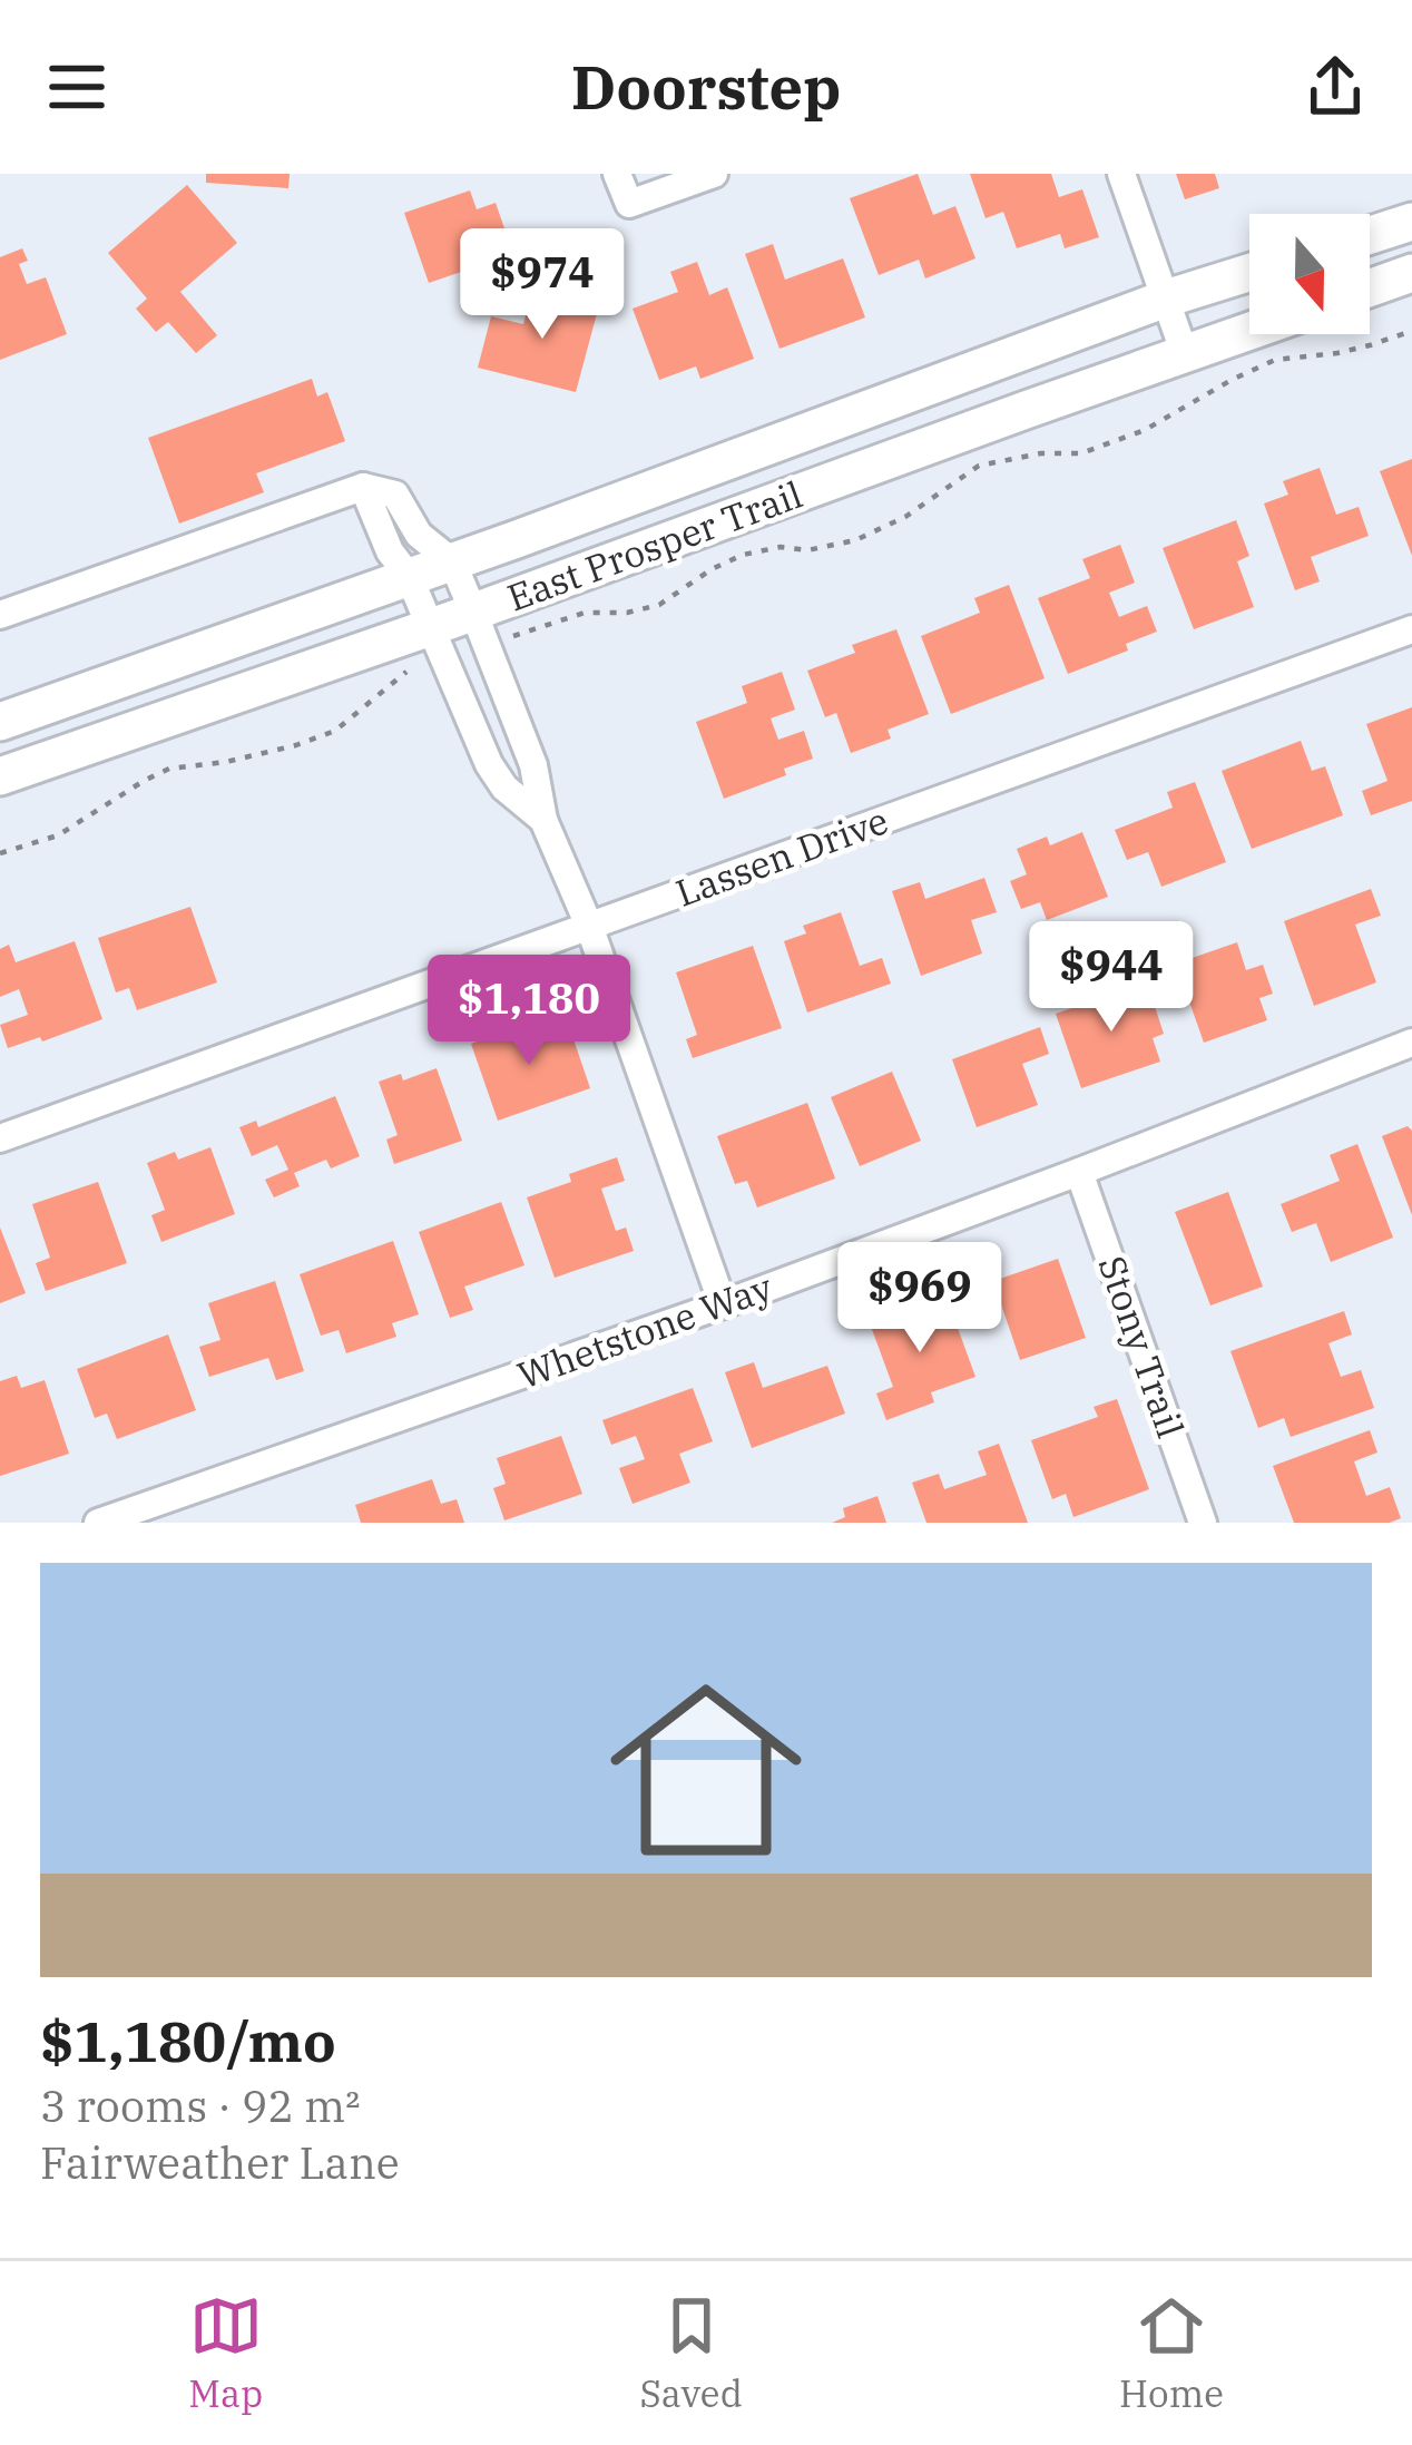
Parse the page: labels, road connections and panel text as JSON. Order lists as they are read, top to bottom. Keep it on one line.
{"streets":{"main road":["East Prosper Trail"],"street":["Lassen Drive","Whetstone Way","Stony Trail"]},"crossings":[["Whetstone Way","Stony Trail"]],"north":"bottom","page":{"header":"Doorstep","price":["$974","$944","$1,180","$969"],"list":[{"name":"$1,180/mo","note":"3 rooms · 92 m² · Fairweather Lane"}],"tabs":["Map","Saved","Home"]}}
